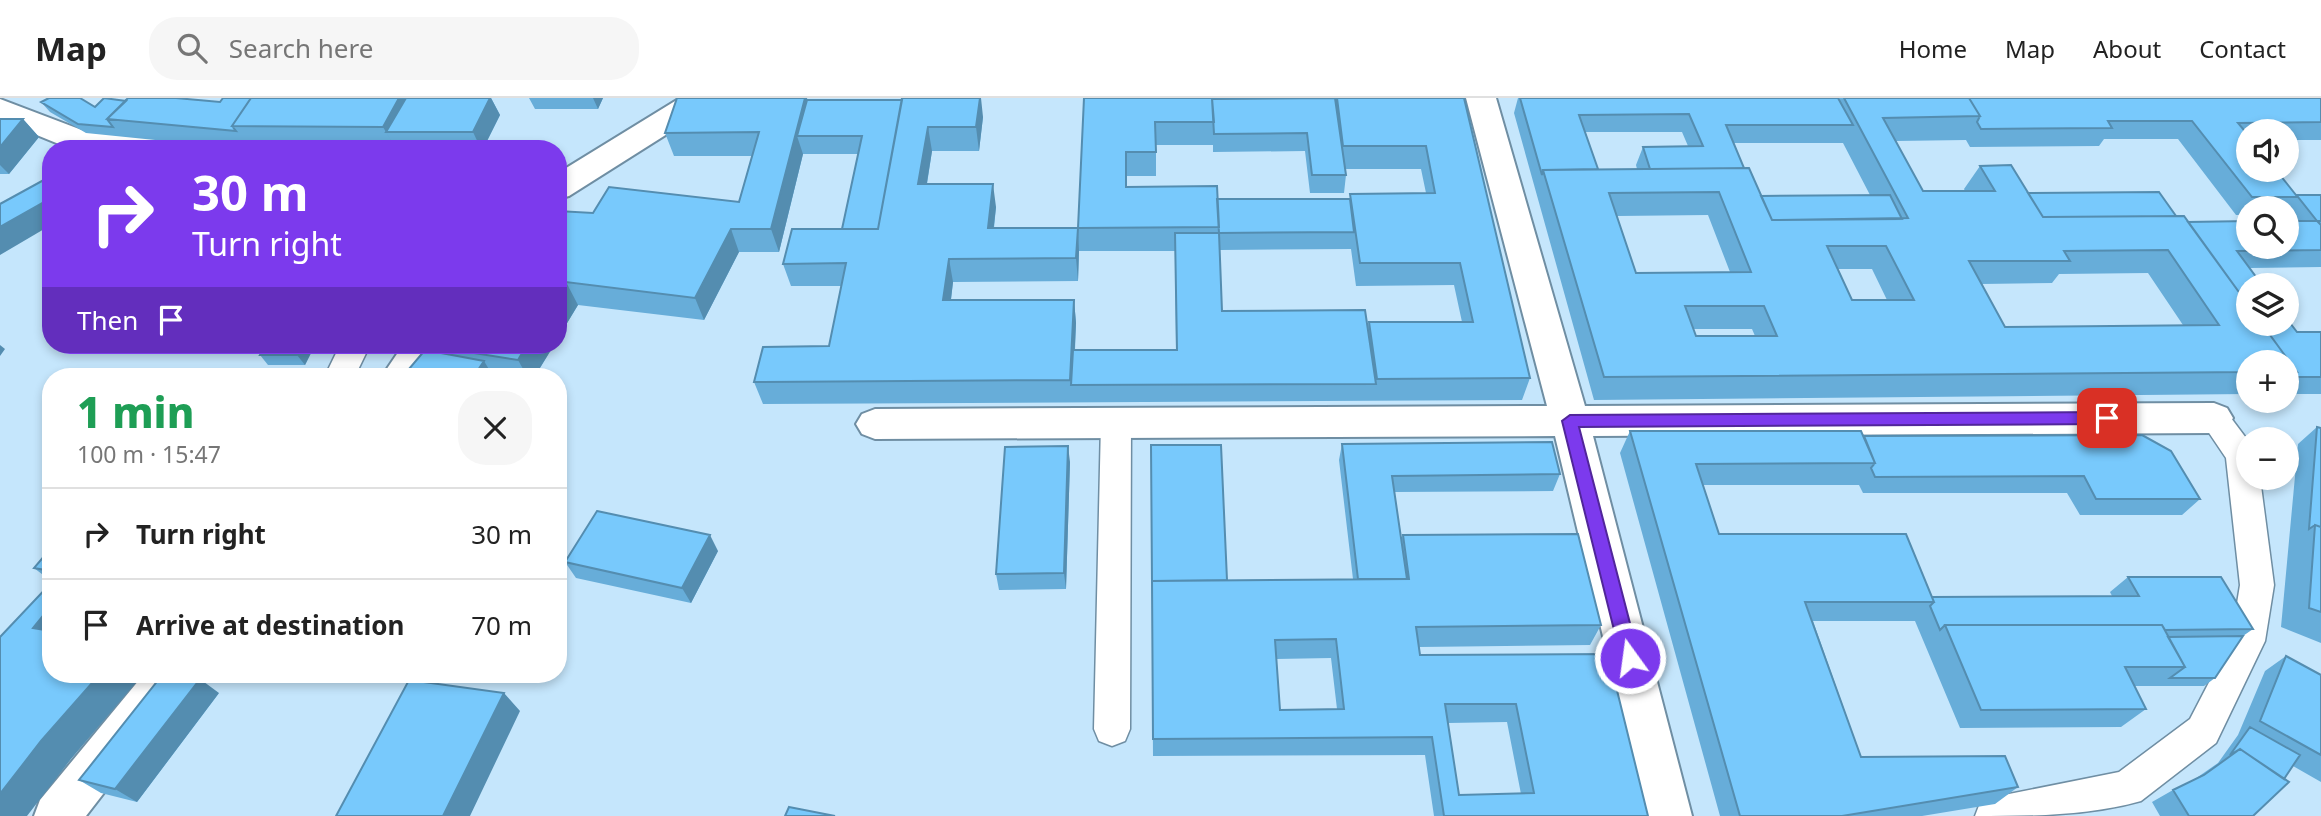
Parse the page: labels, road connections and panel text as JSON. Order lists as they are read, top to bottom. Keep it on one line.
{"page":{"header":"Map","search":"Search here","nav":["Home","Map","About","Contact"],"map_buttons":["+","−"],"turn":["30 m","Turn right"],"then":"Then","heading":["1 min","100 m · 15:47"],"list":[{"name":"Turn right","value":"30 m"},{"name":"Arrive at destination","value":"70 m"}]}}
